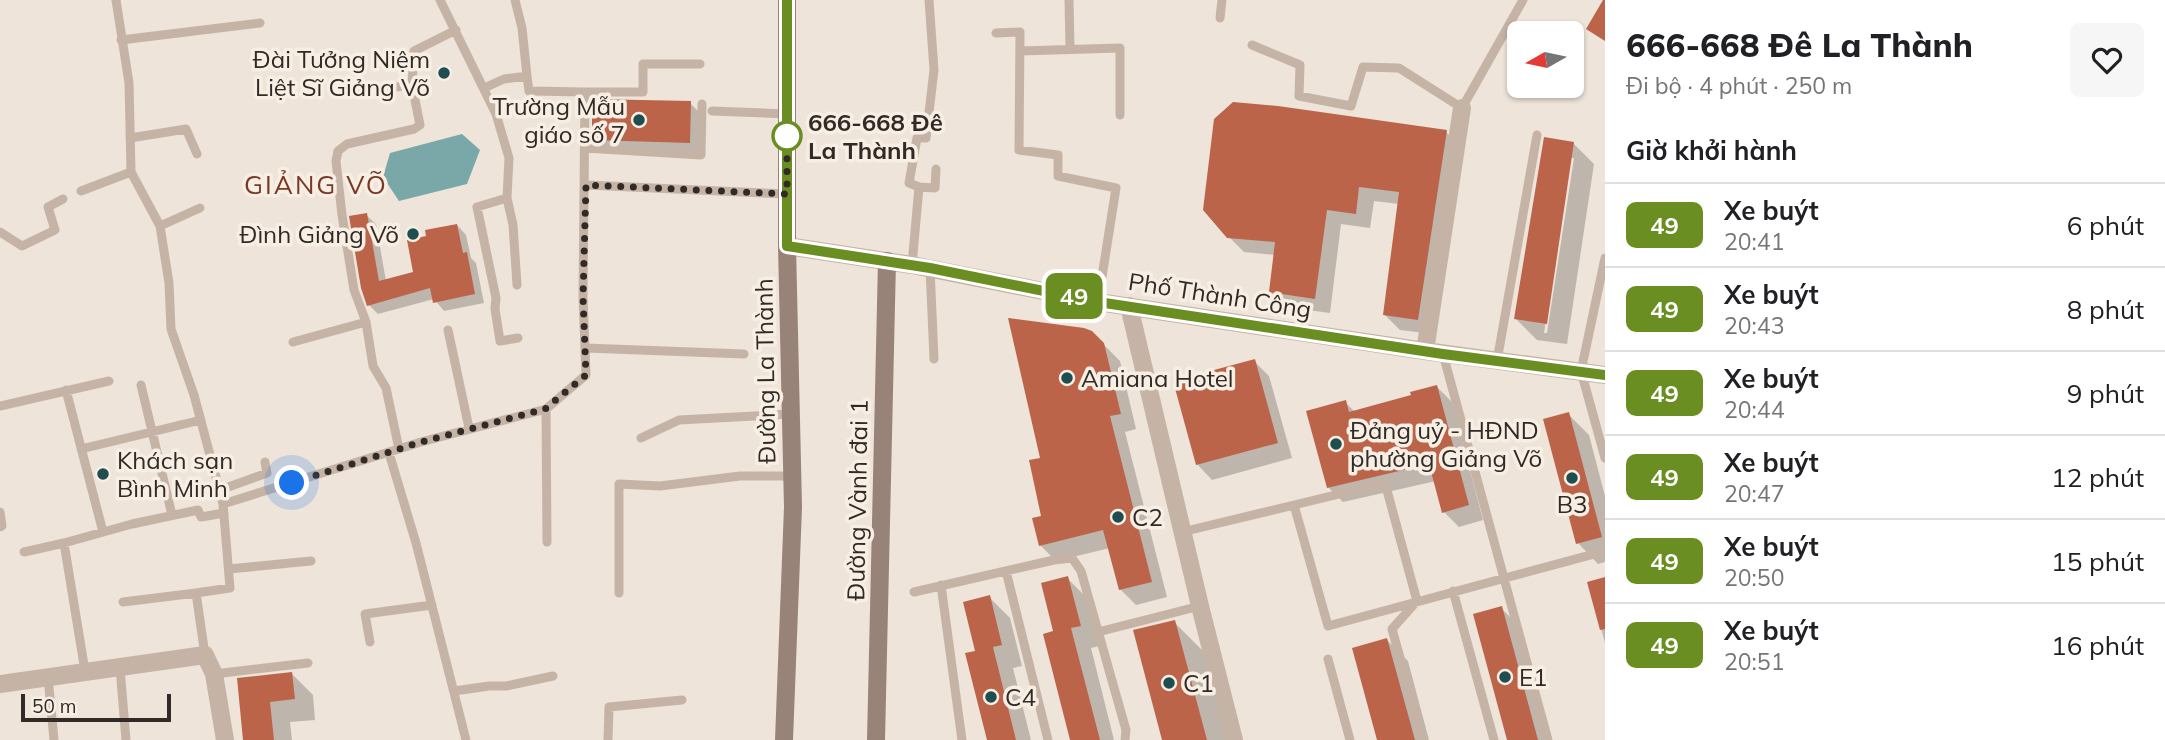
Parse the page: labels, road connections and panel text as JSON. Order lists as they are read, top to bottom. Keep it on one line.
{"streets":{"main road":["Đường La Thành","Đường Vành đai 1"],"street":["Phố Thành Công"]},"crossings":[["Phố Thành Công","Đường La Thành"],["Phố Thành Công","Đường Vành đai 1"]],"districts":["GIẢNG VÕ"],"places":["Đài Tưởng Niệm Liệt Sĩ Giảng Võ","Trường Mẫu giáo số 7","666-668 Đê La Thành","Đình Giảng Võ","Amiana Hotel","Đảng uỷ - HĐND phường Giảng Võ","Khách sạn Bình Minh","B3","C2","E1","C1","C4"],"lines":["bus line 49"],"scale_bar":"50 m","north":"left","page":{"on_map":"49","heading":[["666-668 Đê La Thành","Đi bộ · 4 phút · 250 m"],"Giờ khởi hành"],"list":[{"mark":"49","name":"Xe buýt","note":"20:41","value":"6 phút"},{"mark":"49","name":"Xe buýt","note":"20:43","value":"8 phút"},{"mark":"49","name":"Xe buýt","note":"20:44","value":"9 phút"},{"mark":"49","name":"Xe buýt","note":"20:47","value":"12 phút"},{"mark":"49","name":"Xe buýt","note":"20:50","value":"15 phút"},{"mark":"49","name":"Xe buýt","note":"20:51","value":"16 phút"}],"scale":"50 m"}}
